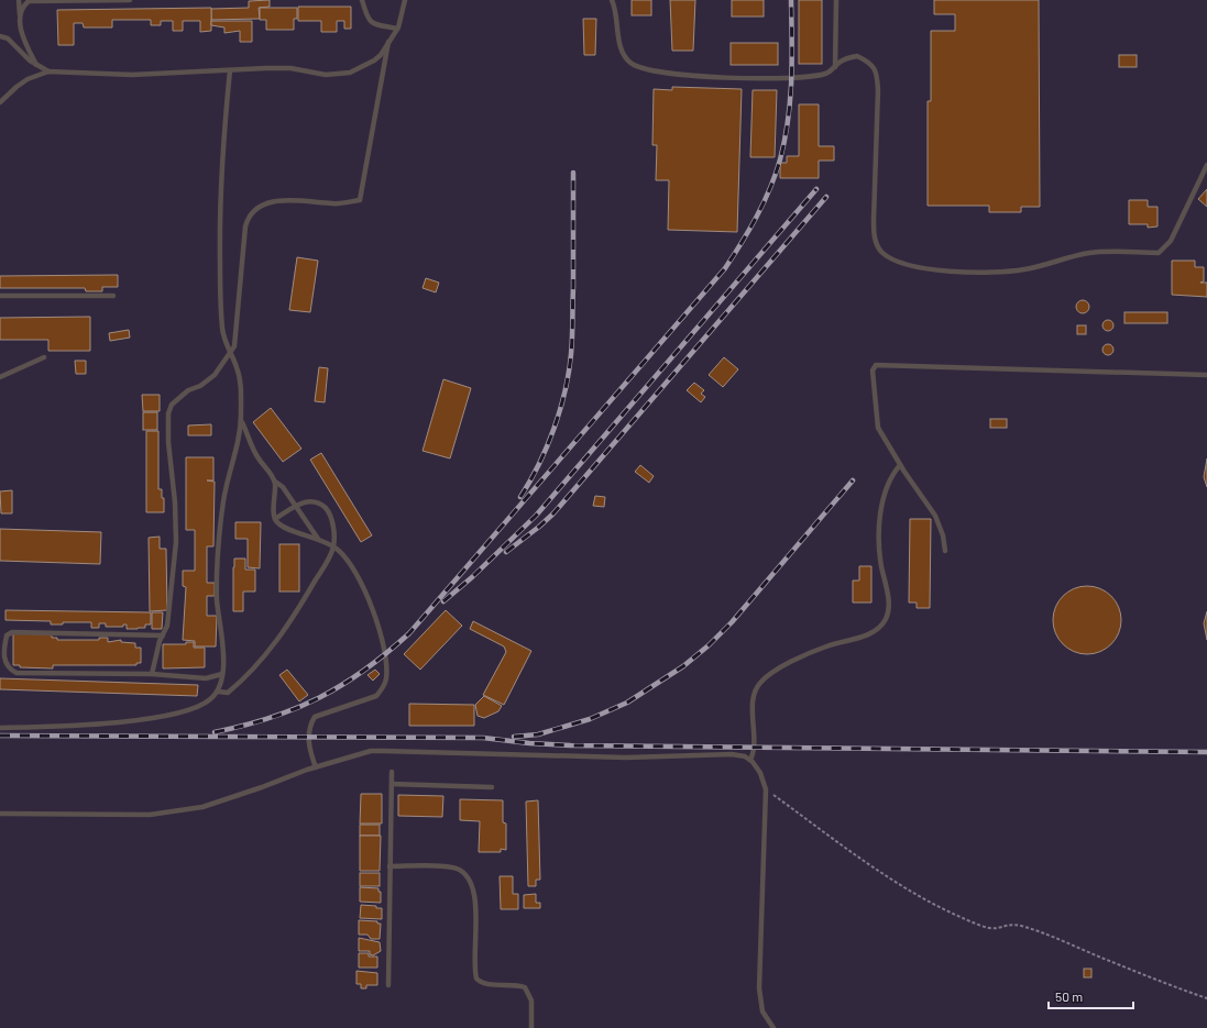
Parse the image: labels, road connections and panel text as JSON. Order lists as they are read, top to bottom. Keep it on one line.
{"scale_bar":"50 m"}
